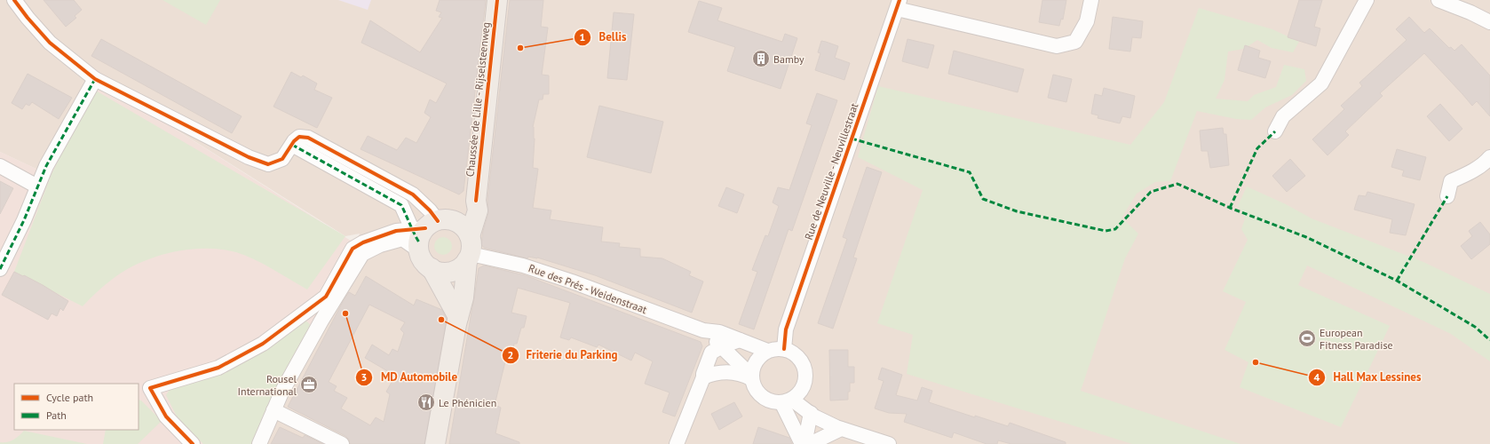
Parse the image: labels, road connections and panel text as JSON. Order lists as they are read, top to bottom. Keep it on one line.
{"streets":{"main road":["Chaussée de Lille - Rijselsteenweg"],"street":["Rue de Neuville - Neuvillestraat","Rue des Prés - Weidenstraat"]},"crossings":[["Chaussée de Lille - Rijselsteenweg","Rue des Prés - Weidenstraat"],["Rue de Neuville - Neuvillestraat","Rue des Prés - Weidenstraat"]],"places":{"other":["Bellis","MD Automobile","Friterie du Parking","Hall Max Lessines"],"building":["Bamby"],"sports":["European Fitness Paradise"],"office":["Rousel International"],"restaurant":["Le Phénicien"]},"legend":["Cycle path","Path"]}
